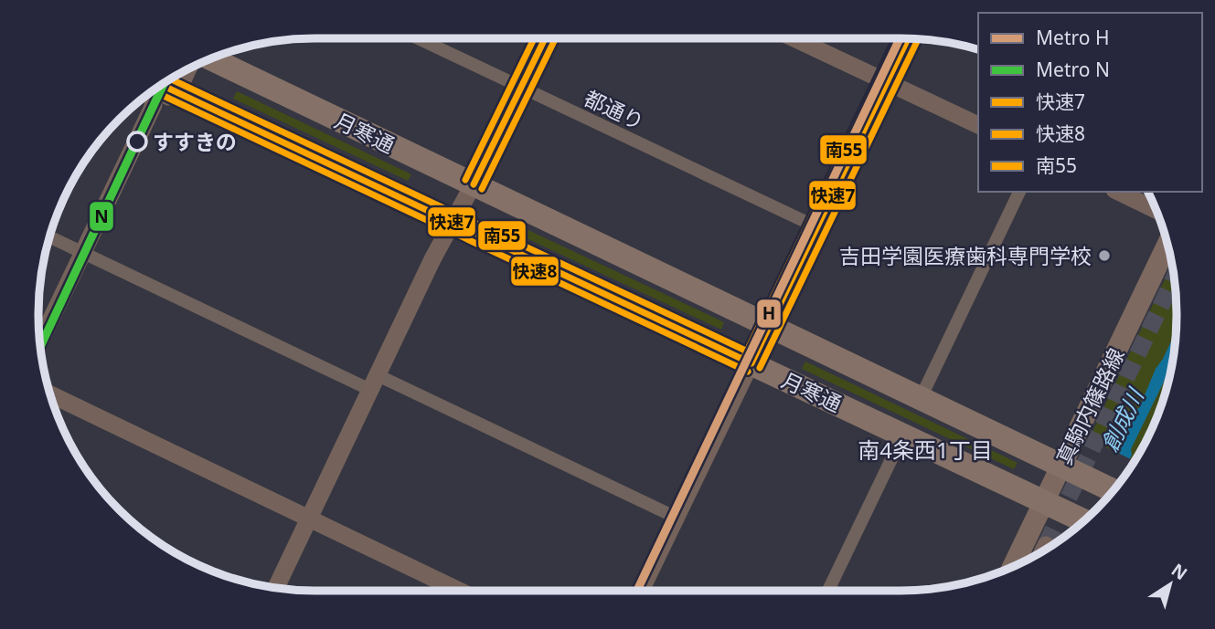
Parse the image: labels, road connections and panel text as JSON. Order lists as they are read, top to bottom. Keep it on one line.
{"streets":{"highway":["月寒通"],"main road":["真駒内篠路線"],"street":["都通り"]},"crossings":[["月寒通","真駒内篠路線"]],"districts":["南4条西1丁目"],"water":["創成川"],"places":["すすきの","吉田学園医療歯科専門学校"],"lines":["transit line 快速7","transit line 快速8","transit line 南55","metro line H","metro line N"],"legend":["Metro H","Metro N","快速7","快速8","南55"],"north":"top right"}
